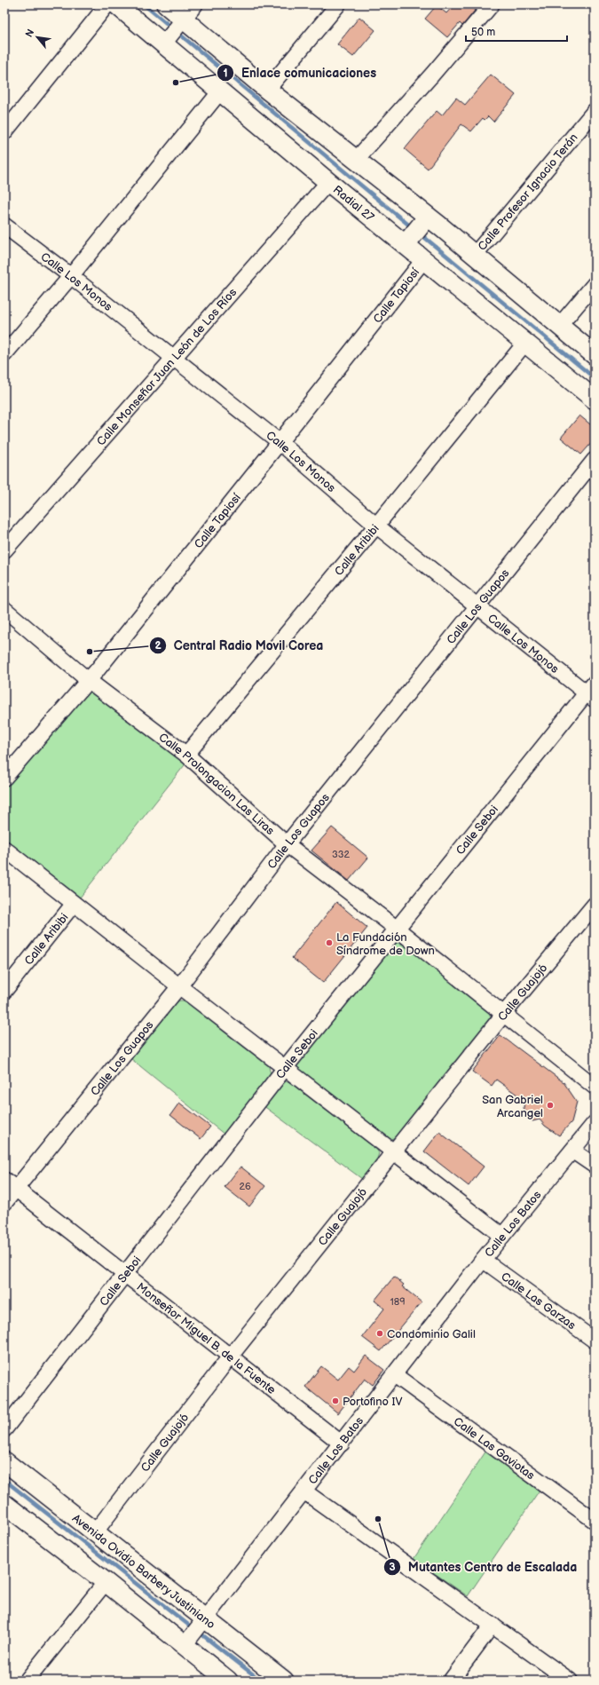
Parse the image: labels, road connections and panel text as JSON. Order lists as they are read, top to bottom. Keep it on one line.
{"streets":{"street":["Calle Profesor Ignacio Terán","Radial 27","Calle Los Monos","Calle Tapiosí","Calle Monseñor Juan León de Los Ríos","Calle Aribibi","Calle Los Guapos","Calle Prolongacion Las Liras","Calle Seboi","Calle Guajojó","Calle Los Batos","Calle Las Garzas","Monseñor Miguel B. de la Fuente","Calle Las Gaviotas","Avenida Ovidio Barbery Justiniano"]},"crossings":[["Radial 27","Calle Tapiosí"],["Radial 27","Calle Monseñor Juan León de Los Ríos"],["Radial 27","Calle Aribibi"],["Calle Los Monos","Calle Tapiosí"],["Calle Los Monos","Calle Monseñor Juan León de Los Ríos"],["Calle Los Monos","Calle Aribibi"],["Calle Los Monos","Calle Los Guapos"],["Calle Los Monos","Calle Seboi"],["Calle Tapiosí","Calle Prolongacion Las Liras"],["Calle Aribibi","Calle Prolongacion Las Liras"],["Calle Los Guapos","Calle Prolongacion Las Liras"],["Calle Los Guapos","Monseñor Miguel B. de la Fuente"],["Calle Prolongacion Las Liras","Calle Seboi"],["Calle Prolongacion Las Liras","Calle Guajojó"],["Calle Seboi","Monseñor Miguel B. de la Fuente"],["Calle Guajojó","Monseñor Miguel B. de la Fuente"],["Calle Guajojó","Avenida Ovidio Barbery Justiniano"],["Calle Los Batos","Calle Las Garzas"],["Calle Los Batos","Monseñor Miguel B. de la Fuente"],["Calle Los Batos","Calle Las Gaviotas"],["Calle Los Batos","Avenida Ovidio Barbery Justiniano"]],"places":["Enlace comunicaciones","Central Radio Movil Corea","La Fundación Síndrome de Down","San Gabriel Arcangel","Condominio Galil","Portofino IV","Mutantes Centro de Escalada"],"house_numbers":["332","26","189"],"scale_bar":"50 m","north":"top left"}
